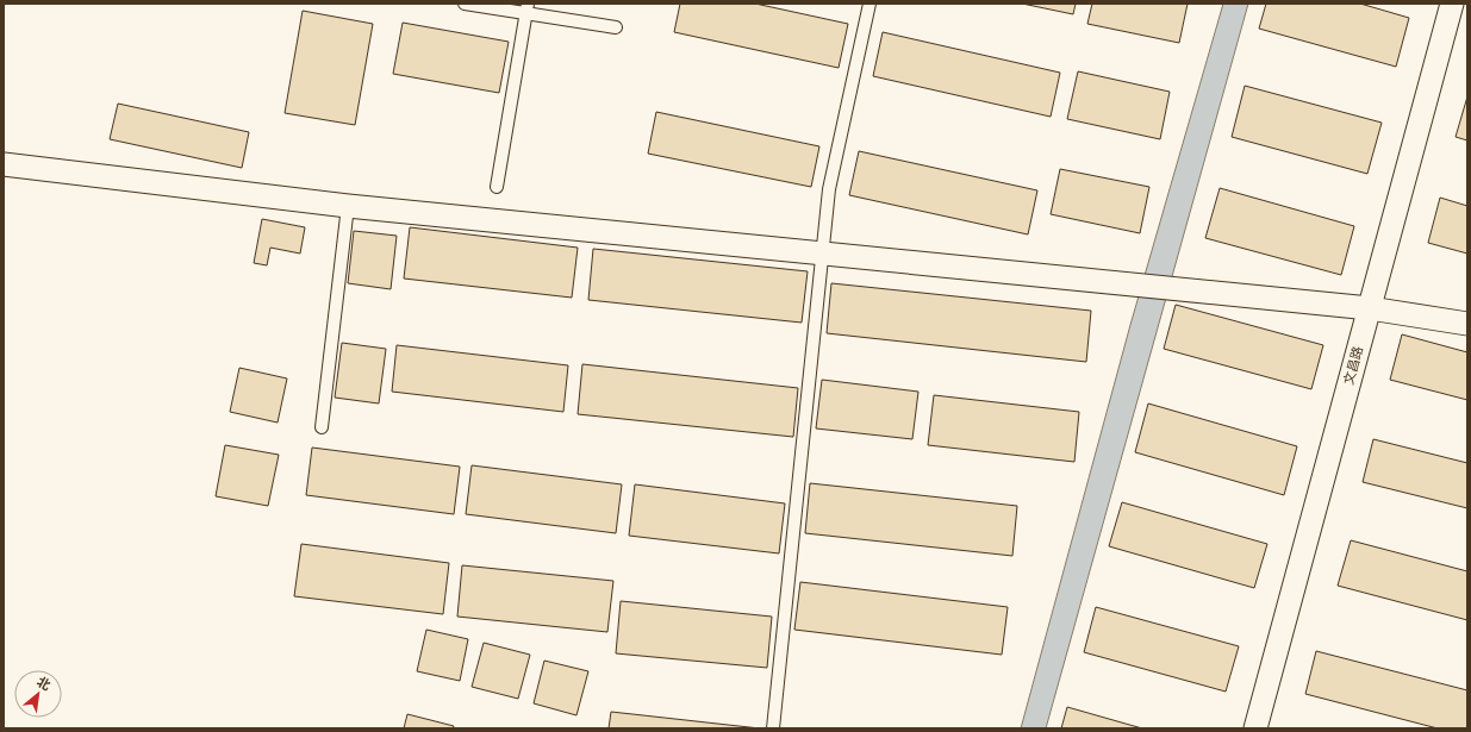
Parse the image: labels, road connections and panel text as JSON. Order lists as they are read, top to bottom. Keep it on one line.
{"streets":{"street":["文昌路"]},"north":"top right"}
